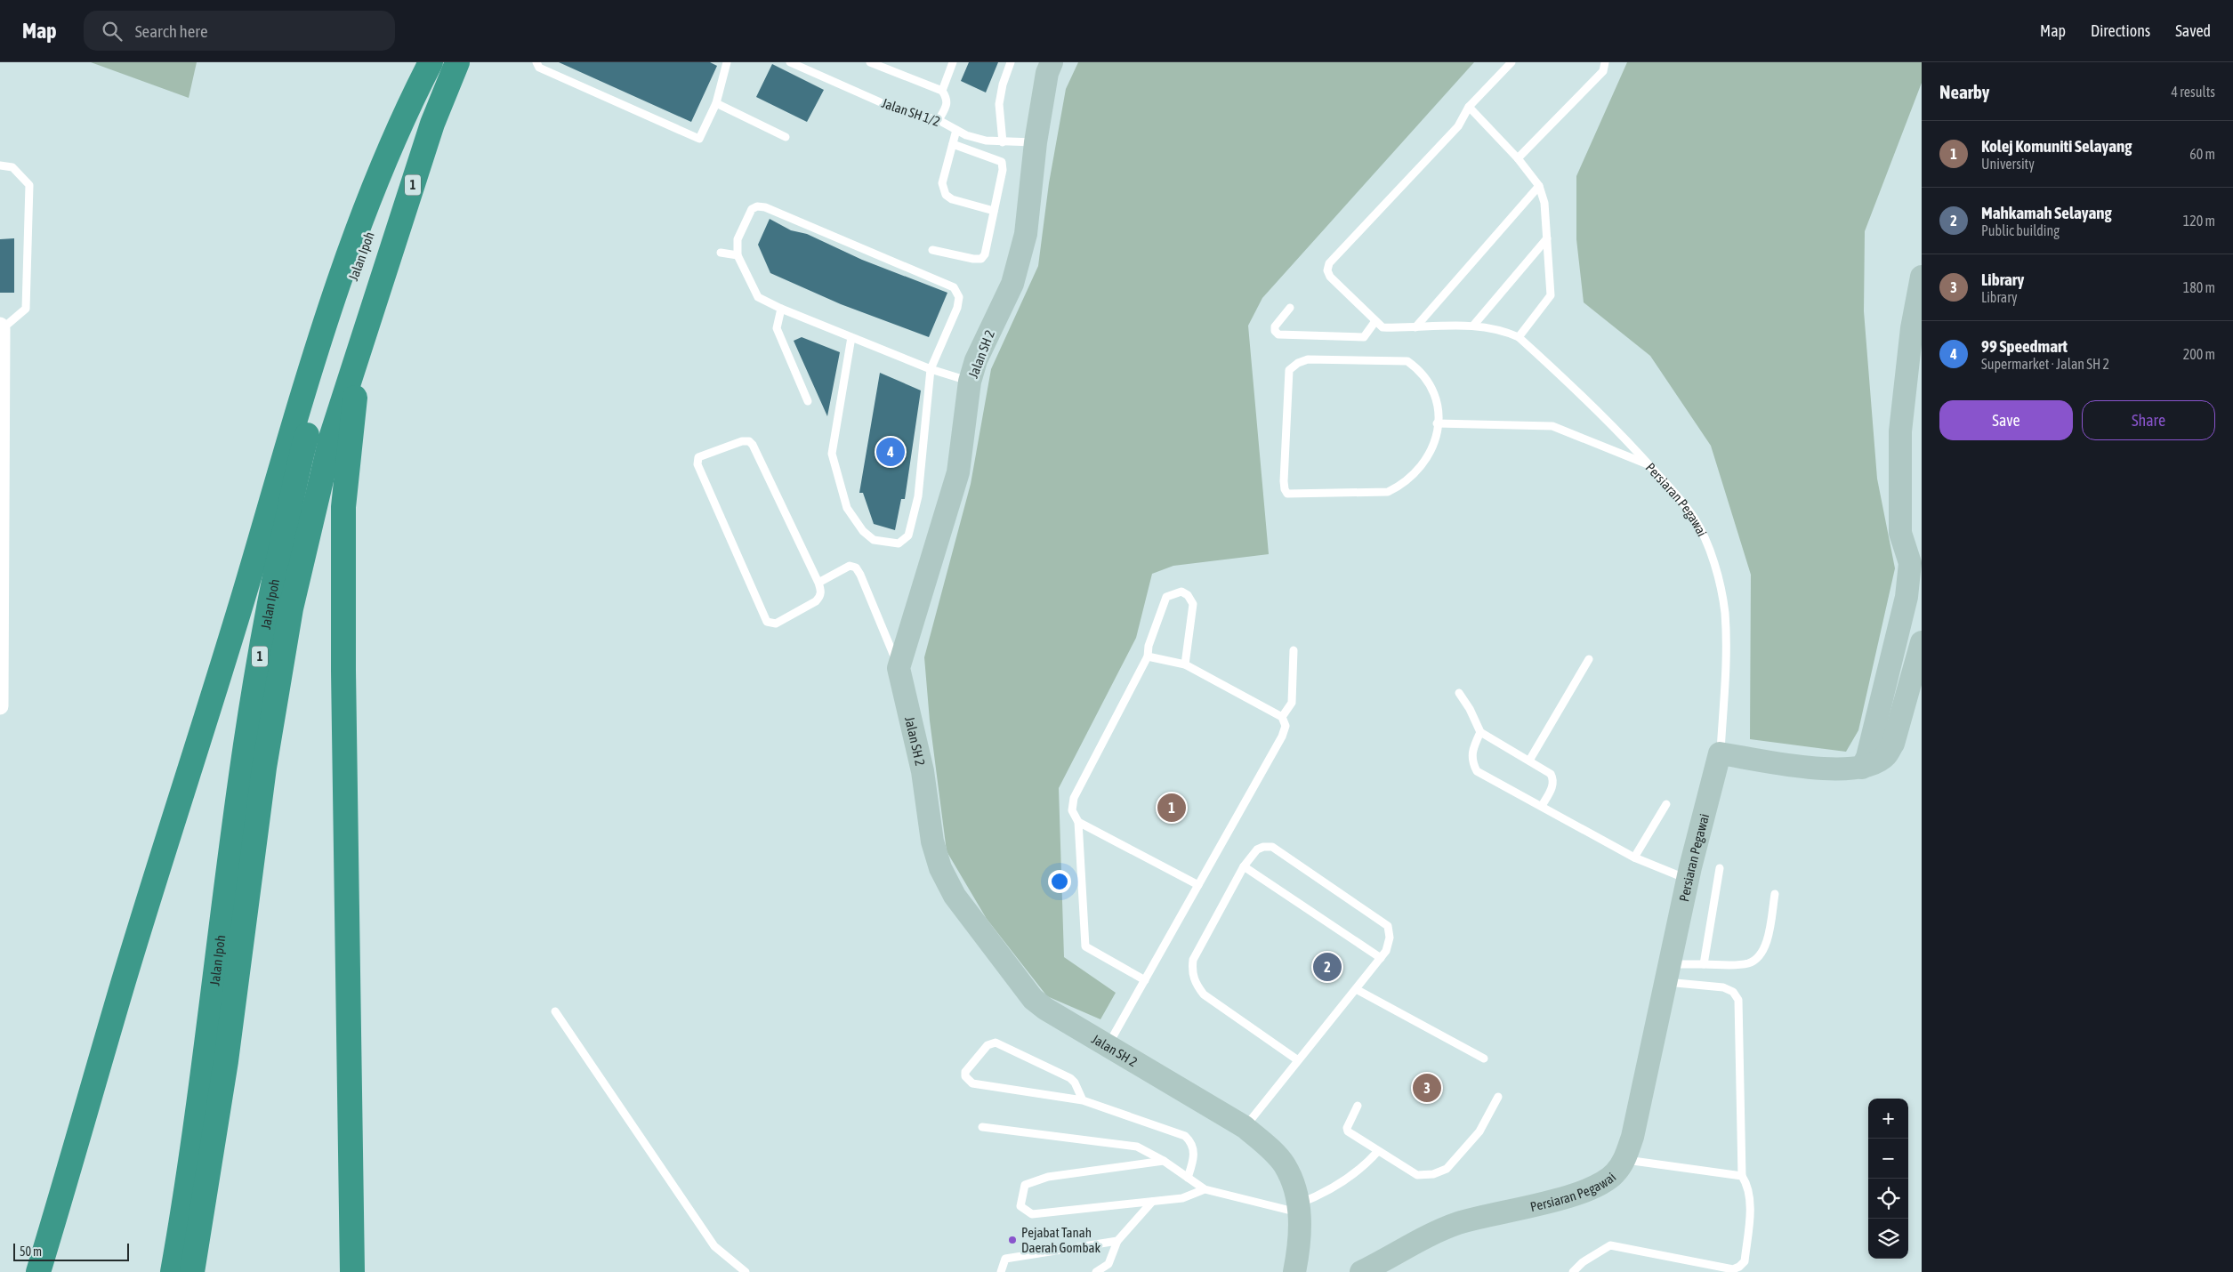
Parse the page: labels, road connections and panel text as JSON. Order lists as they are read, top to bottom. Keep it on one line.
{"streets":{"highway":["1","Jalan Ipoh"],"street":["Jalan SH 2","Persiaran Pegawai"],"lane":["Jalan SH 1/2"]},"crossings":[["Jalan SH 1/2","Jalan SH 2"]],"places":["Pejabat Tanah Daerah Gombak"],"scale_bar":"50 m","page":{"header":"Map","search":"Search here","nav":["Map","Directions","Saved"],"heading":["Nearby","4 results"],"list":[{"mark":"1","name":"Kolej Komuniti Selayang","note":"University","value":"60 m"},{"mark":"2","name":"Mahkamah Selayang","note":"Public building","value":"120 m"},{"mark":"3","name":"Library","note":"Library","value":"180 m"},{"mark":"4","name":"99 Speedmart","note":"Supermarket · Jalan SH 2","value":"200 m"}],"buttons":["Save","Share"],"pins":["4","1","2","3"],"map_buttons":["+","−"],"scale":"50 m"}}
